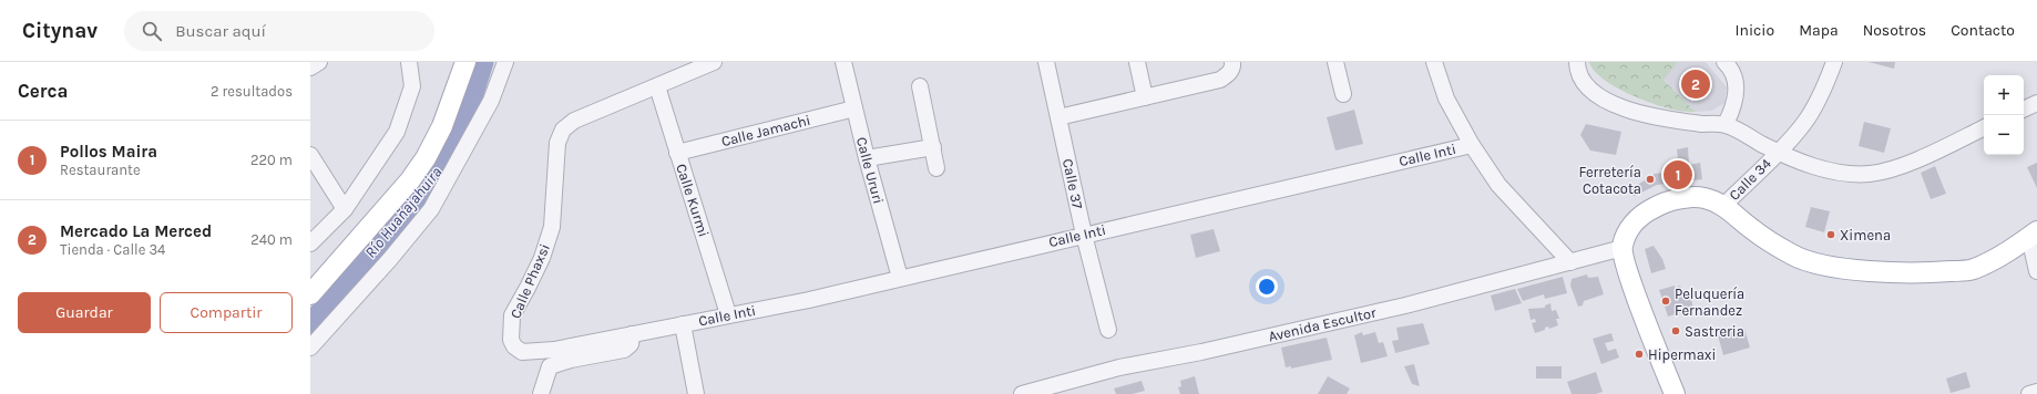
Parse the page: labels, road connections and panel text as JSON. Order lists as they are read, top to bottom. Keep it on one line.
{"streets":{"street":["Calle Jamachi","Calle Inti","Calle Ururi","Calle 34","Calle 37","Calle Kurmi","Calle Phaxsi","Avenida Escultor"]},"crossings":[["Calle Jamachi","Calle Ururi"],["Calle Jamachi","Calle Kurmi"],["Calle Inti","Calle Ururi"],["Calle Inti","Calle 37"],["Calle Inti","Calle Kurmi"],["Calle Inti","Calle Phaxsi"],["Calle Kurmi","Calle Phaxsi"]],"water":["Río Huañajahuira"],"places":["Ferretería Cotacota","Ximena","Peluquería Fernandez","Sastreria","Hipermaxi"],"page":{"header":"Citynav","search":"Buscar aquí","nav":["Inicio","Mapa","Nosotros","Contacto"],"heading":["Cerca","2 resultados"],"pins":["2","1"],"map_buttons":["+","−"],"list":[{"mark":"1","name":"Pollos Maira","note":"Restaurante","value":"220 m"},{"mark":"2","name":"Mercado La Merced","note":"Tienda · Calle 34","value":"240 m"}],"buttons":["Guardar","Compartir"]}}
